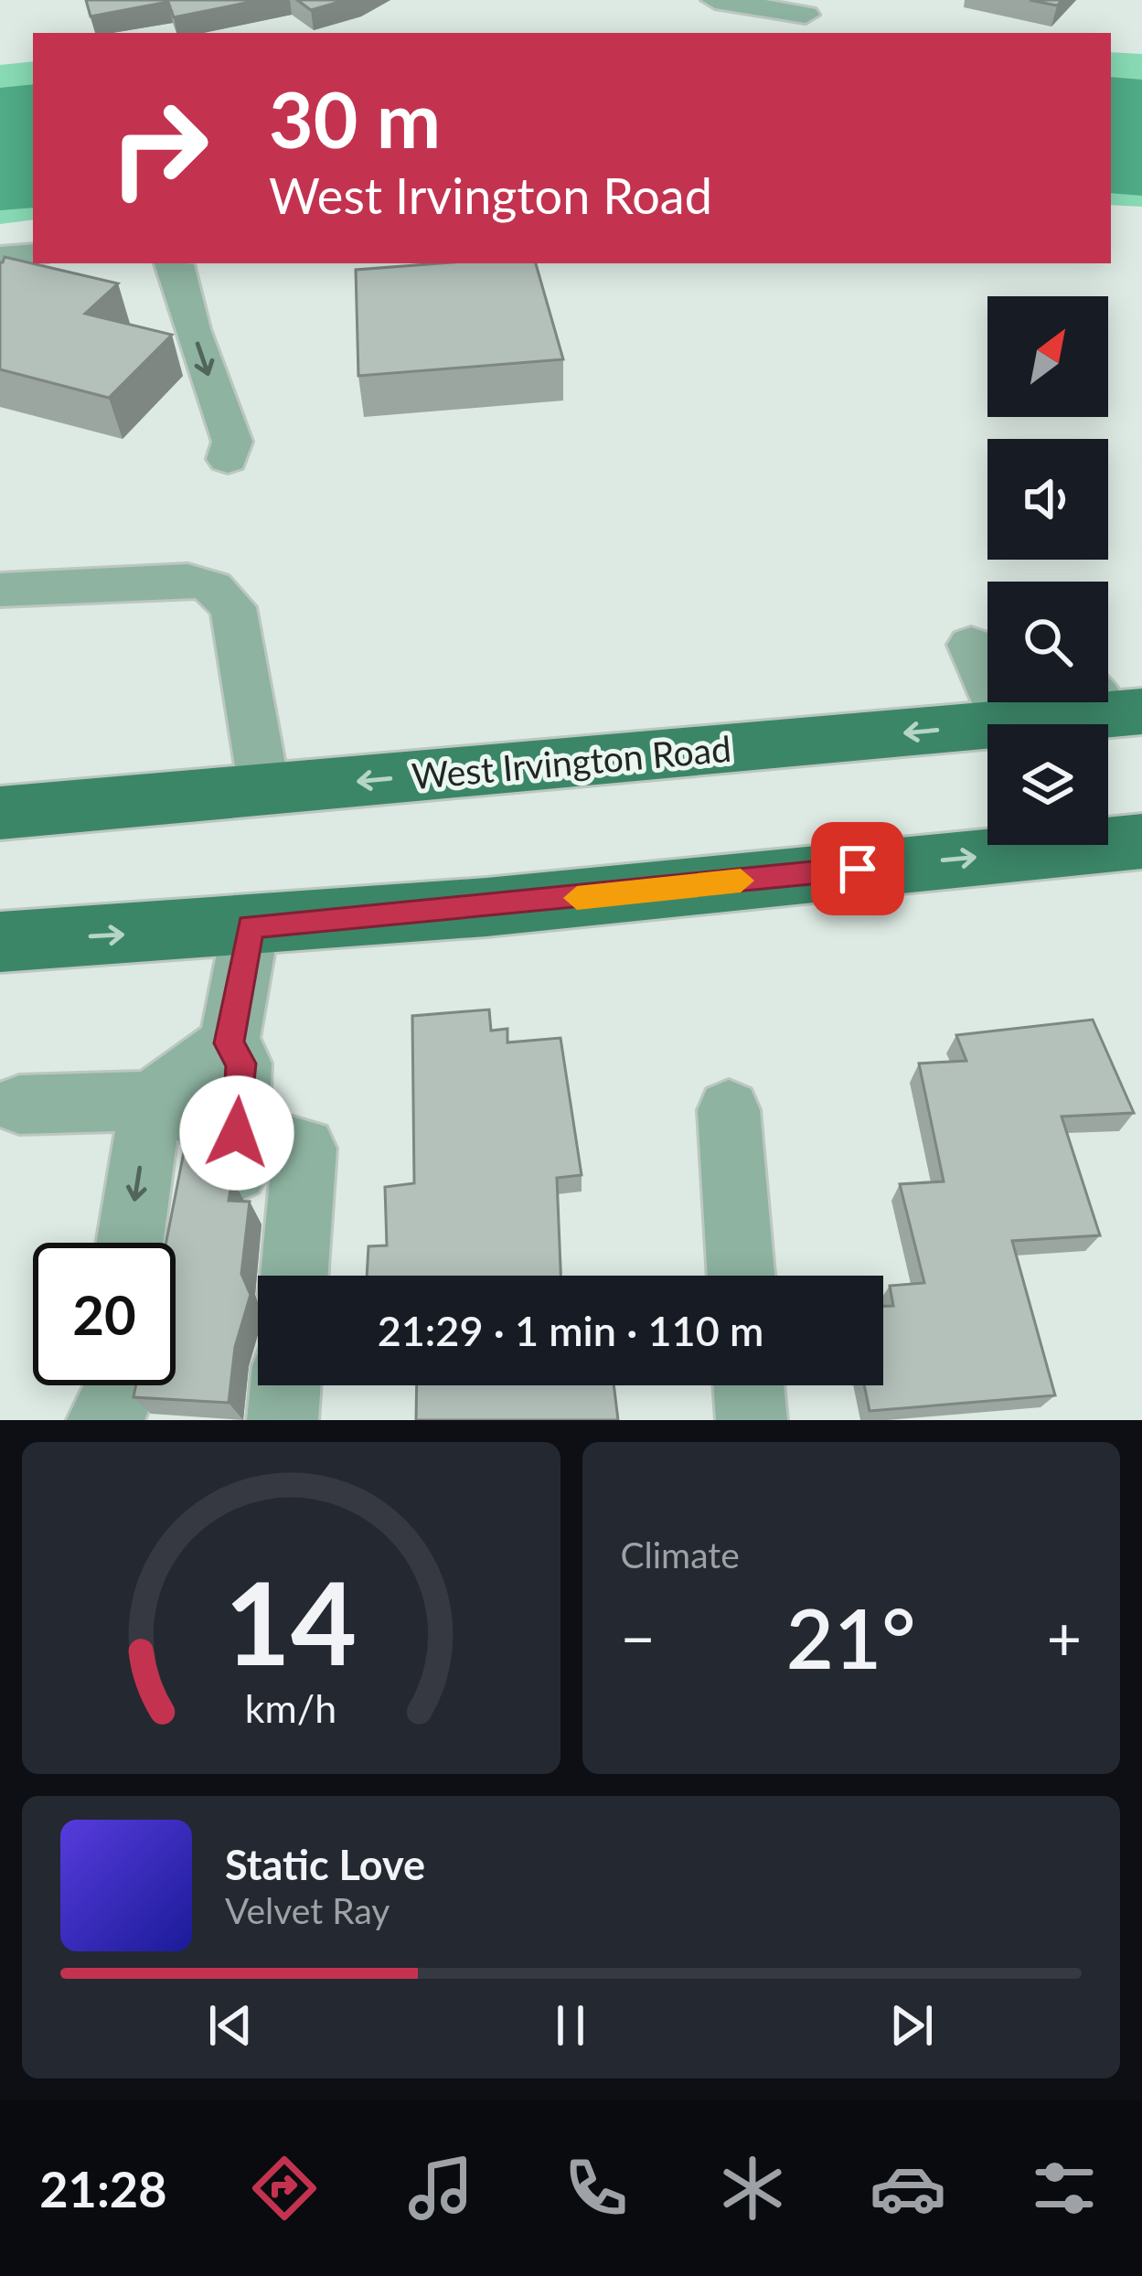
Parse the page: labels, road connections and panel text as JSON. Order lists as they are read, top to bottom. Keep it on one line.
{"streets":{"main road":["West Irvington Road"]},"north":"top right","page":{"turn":["30 m","West Irvington Road"],"limit":"20","trip":"21:29 · 1 min · 110 m","tile":"Climate","heat":["−","21°","+"],"song":["Static Love","Velvet Ray"],"tabs":"21:28","gauge":["14","km/h"]}}
